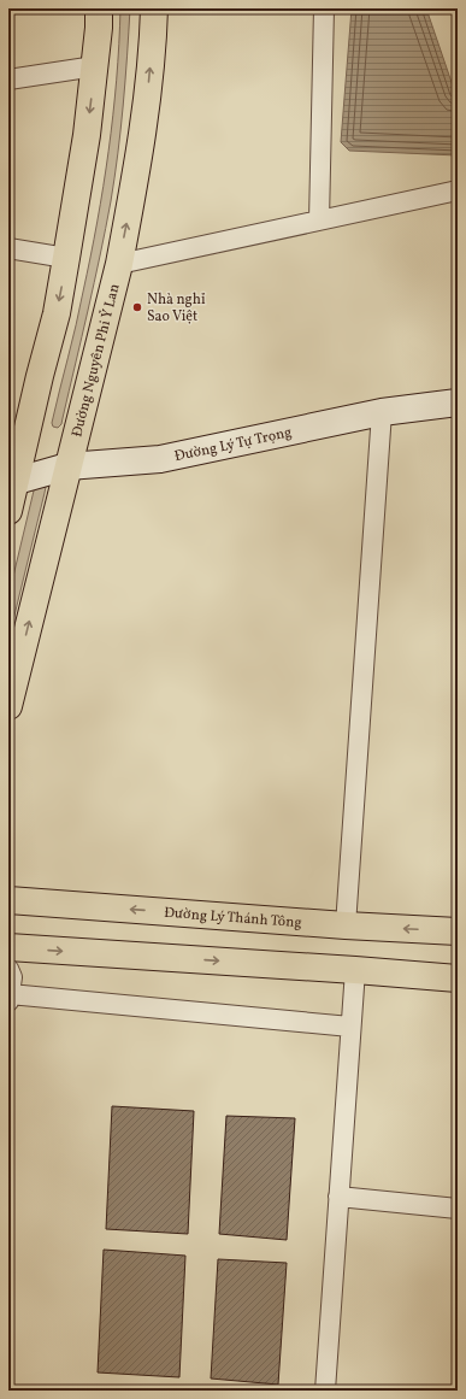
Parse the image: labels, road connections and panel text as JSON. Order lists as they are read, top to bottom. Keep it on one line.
{"streets":{"main road":["Đường Nguyên Phi Ỷ Lan","Đường Lý Tự Trọng","Đường Lý Thánh Tông"]},"crossings":[["Đường Nguyên Phi Ỷ Lan","Đường Lý Tự Trọng"]],"places":["Nhà nghỉ Sao Việt"]}
